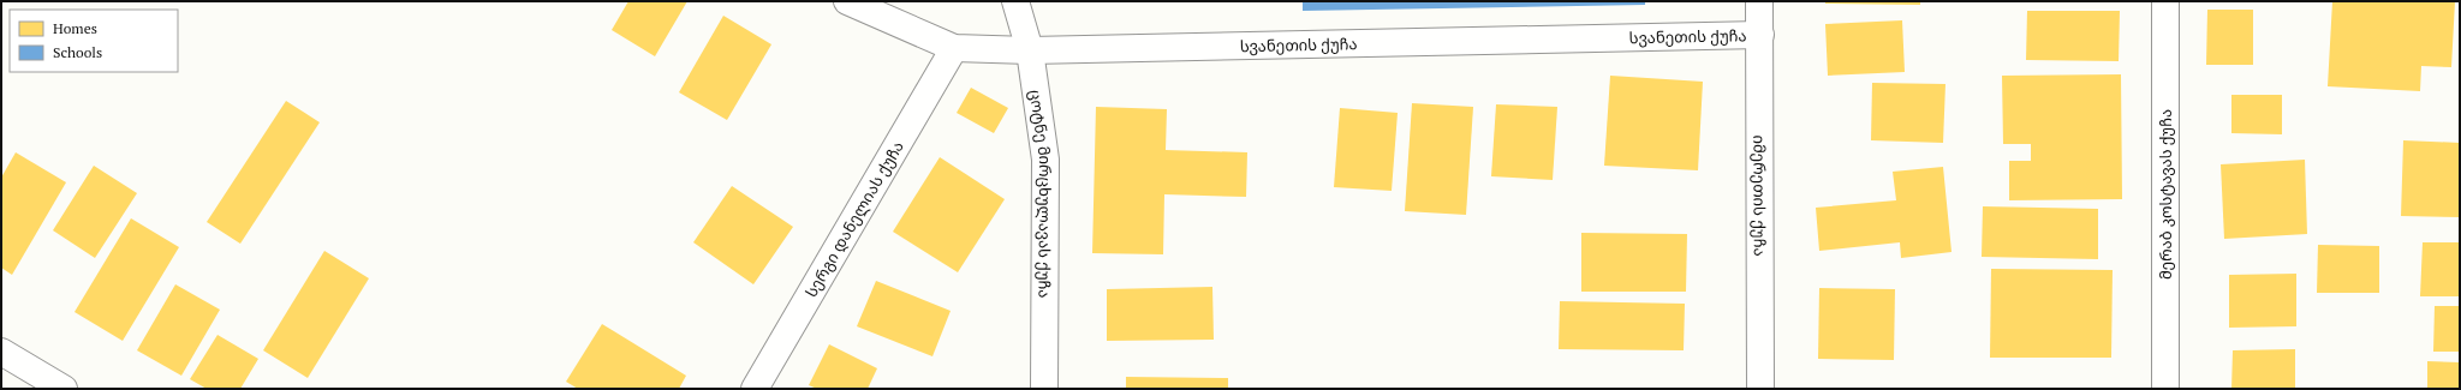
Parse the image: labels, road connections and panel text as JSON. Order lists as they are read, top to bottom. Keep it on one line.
{"streets":{"street":["სვანეთის ქუჩა","ცოტნე მირცხულავას ქუჩა","იმერეთის ქუჩა","მერაბ კოსტავას ქუჩა","სერგი დანელიას ქუჩა"]},"crossings":[["სვანეთის ქუჩა","ცოტნე მირცხულავას ქუჩა"],["სვანეთის ქუჩა","იმერეთის ქუჩა"],["სვანეთის ქუჩა","სერგი დანელიას ქუჩა"]],"legend":["Homes","Schools"]}
